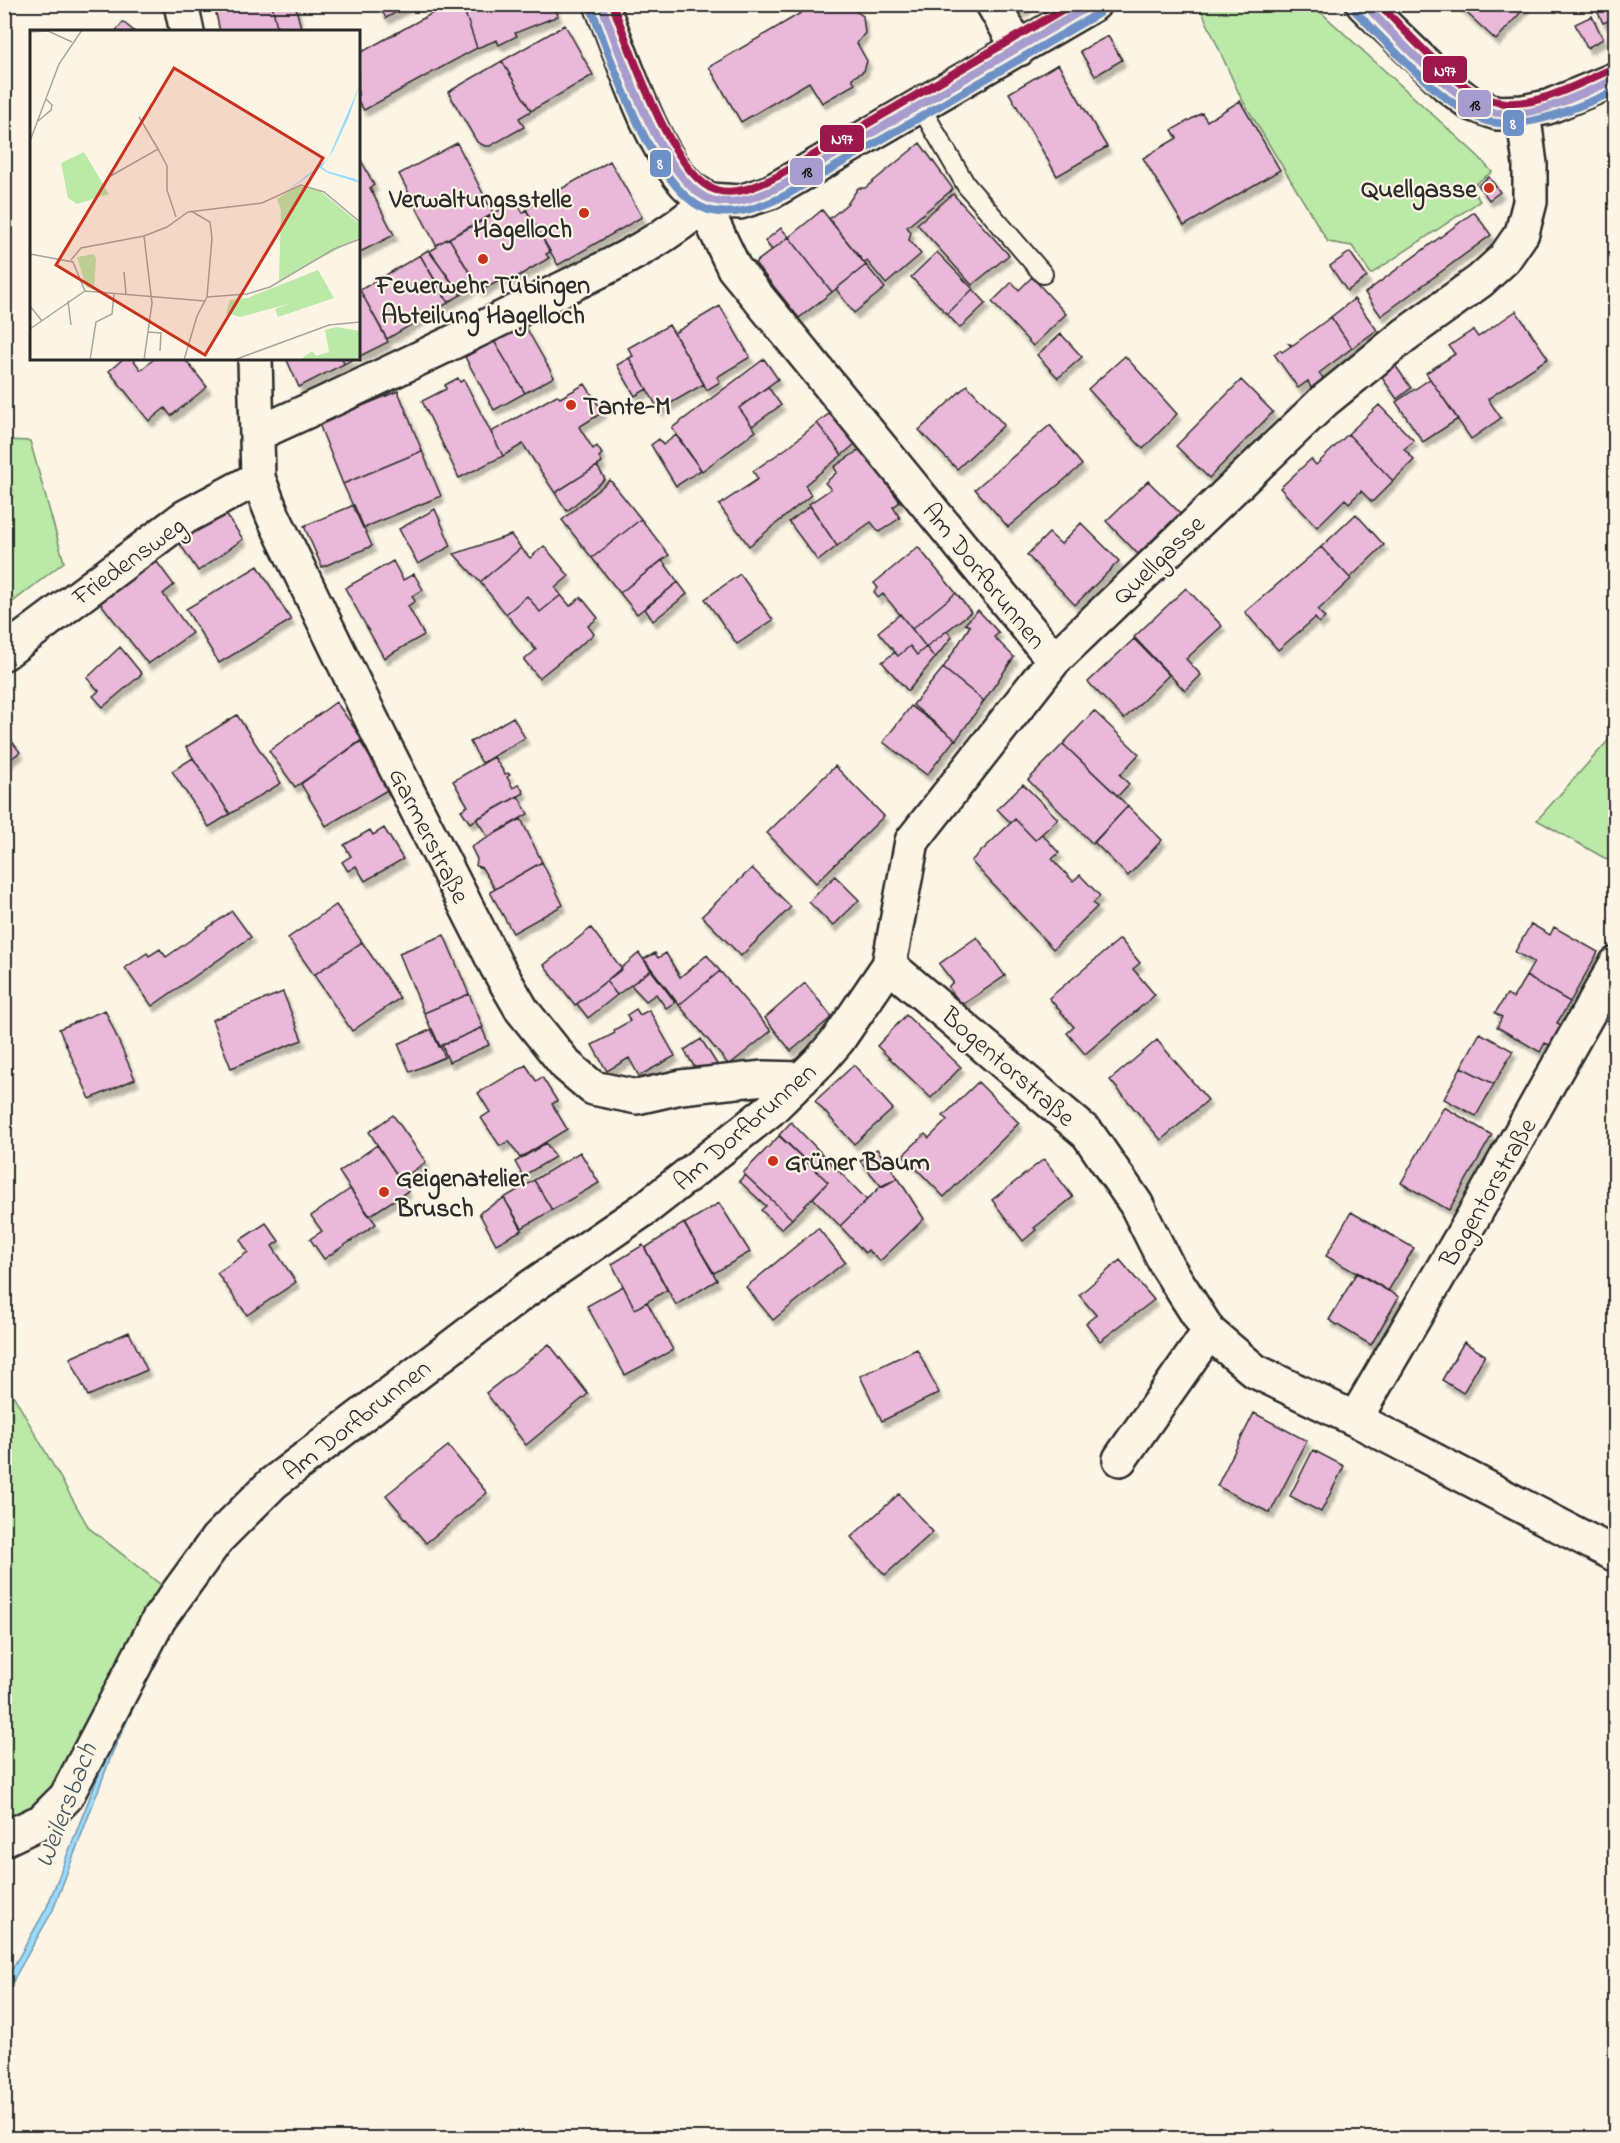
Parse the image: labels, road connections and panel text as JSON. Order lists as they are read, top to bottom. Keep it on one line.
{"streets":{"street":["Quellgasse","Friedensweg","Am Dorfbrunnen","Garmerstraße","Bogentorstraße"]},"crossings":[["Quellgasse","Am Dorfbrunnen"],["Friedensweg","Garmerstraße"],["Am Dorfbrunnen","Garmerstraße"],["Am Dorfbrunnen","Bogentorstraße"]],"water":["Weilersbach"],"places":["Quellgasse","Verwaltungsstelle Hagelloch","Feuerwehr Tübingen Abteilung Hagelloch","Tante-M","Grüner Baum","Geigenatelier Brusch"],"lines":["transit line 18","transit line N97","transit line 8"]}
